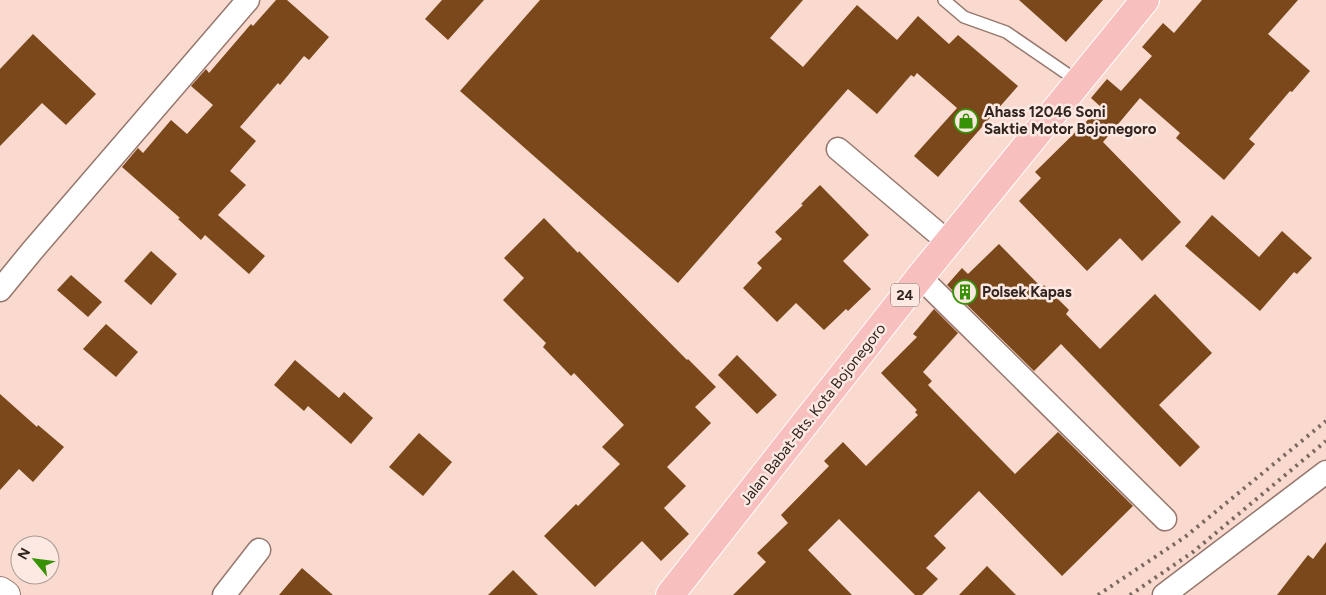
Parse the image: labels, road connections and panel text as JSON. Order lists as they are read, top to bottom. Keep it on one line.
{"streets":{"highway":["24","Jalan Babat-Bts. Kota Bojonegoro"]},"places":{"shop":["Ahass 12046 Soni Saktie Motor Bojonegoro"],"building":["Polsek Kapas"]},"north":"top left"}
